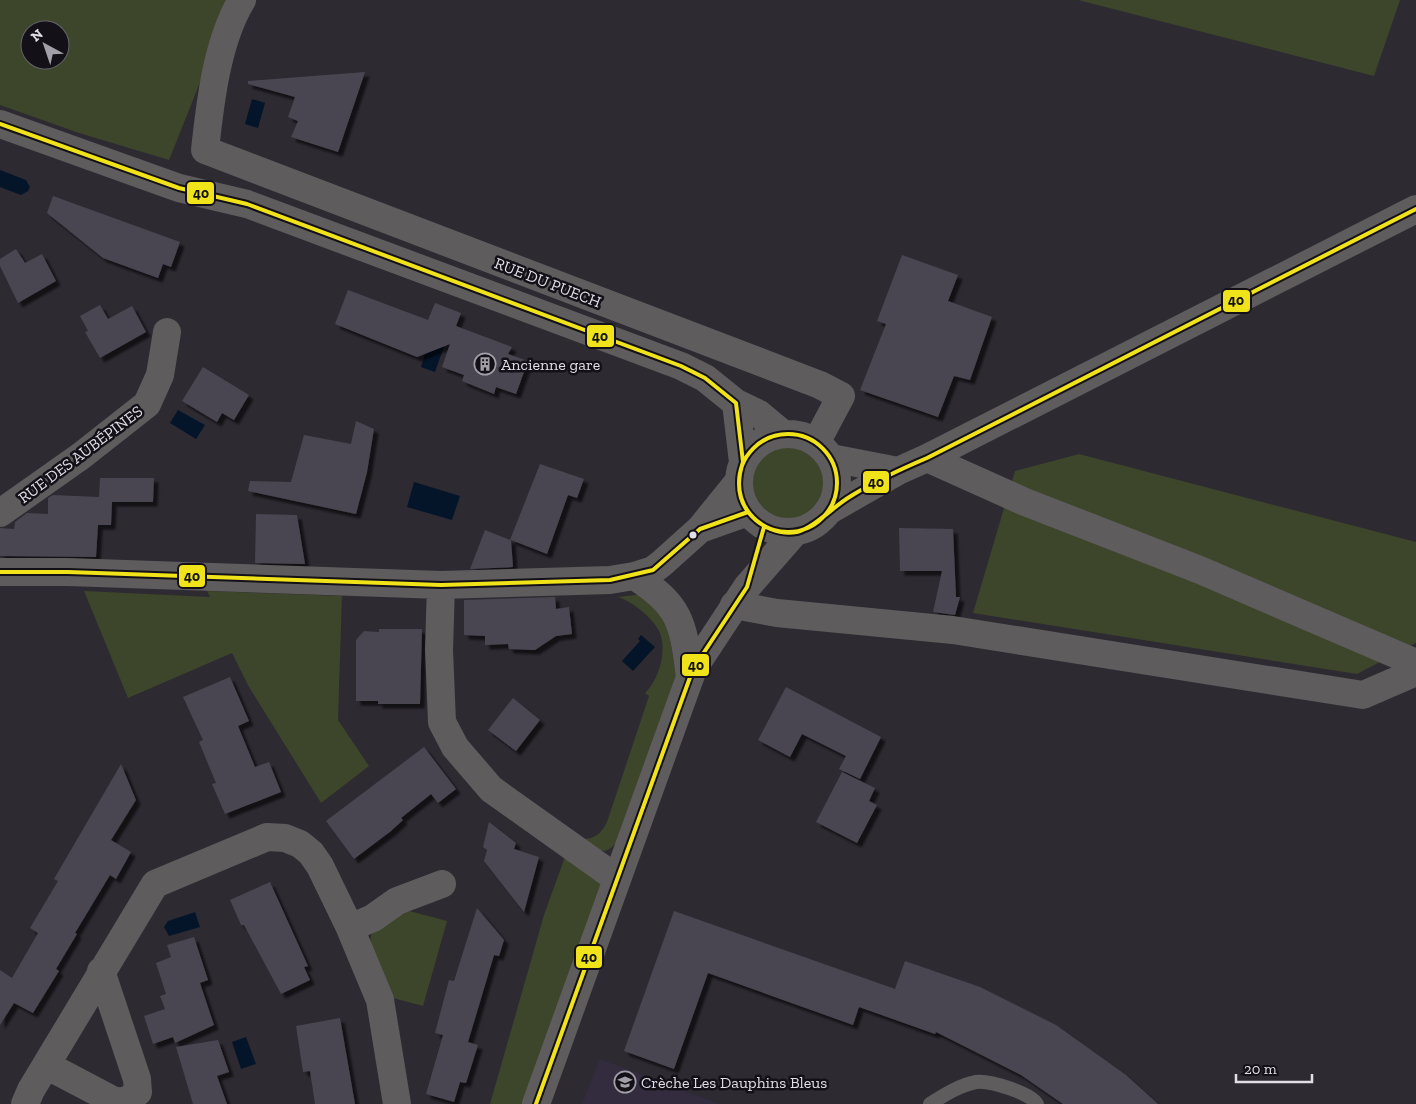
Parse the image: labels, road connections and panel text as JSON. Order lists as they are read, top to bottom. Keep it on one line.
{"streets":{"street":["RUE DU PUECH","RUE DES AUBÉPINES"]},"places":{"building":["Ancienne gare"],"school or university":["Crèche Les Dauphins Bleus"]},"lines":["transit line 40"],"scale_bar":"20 m","north":"top left"}
